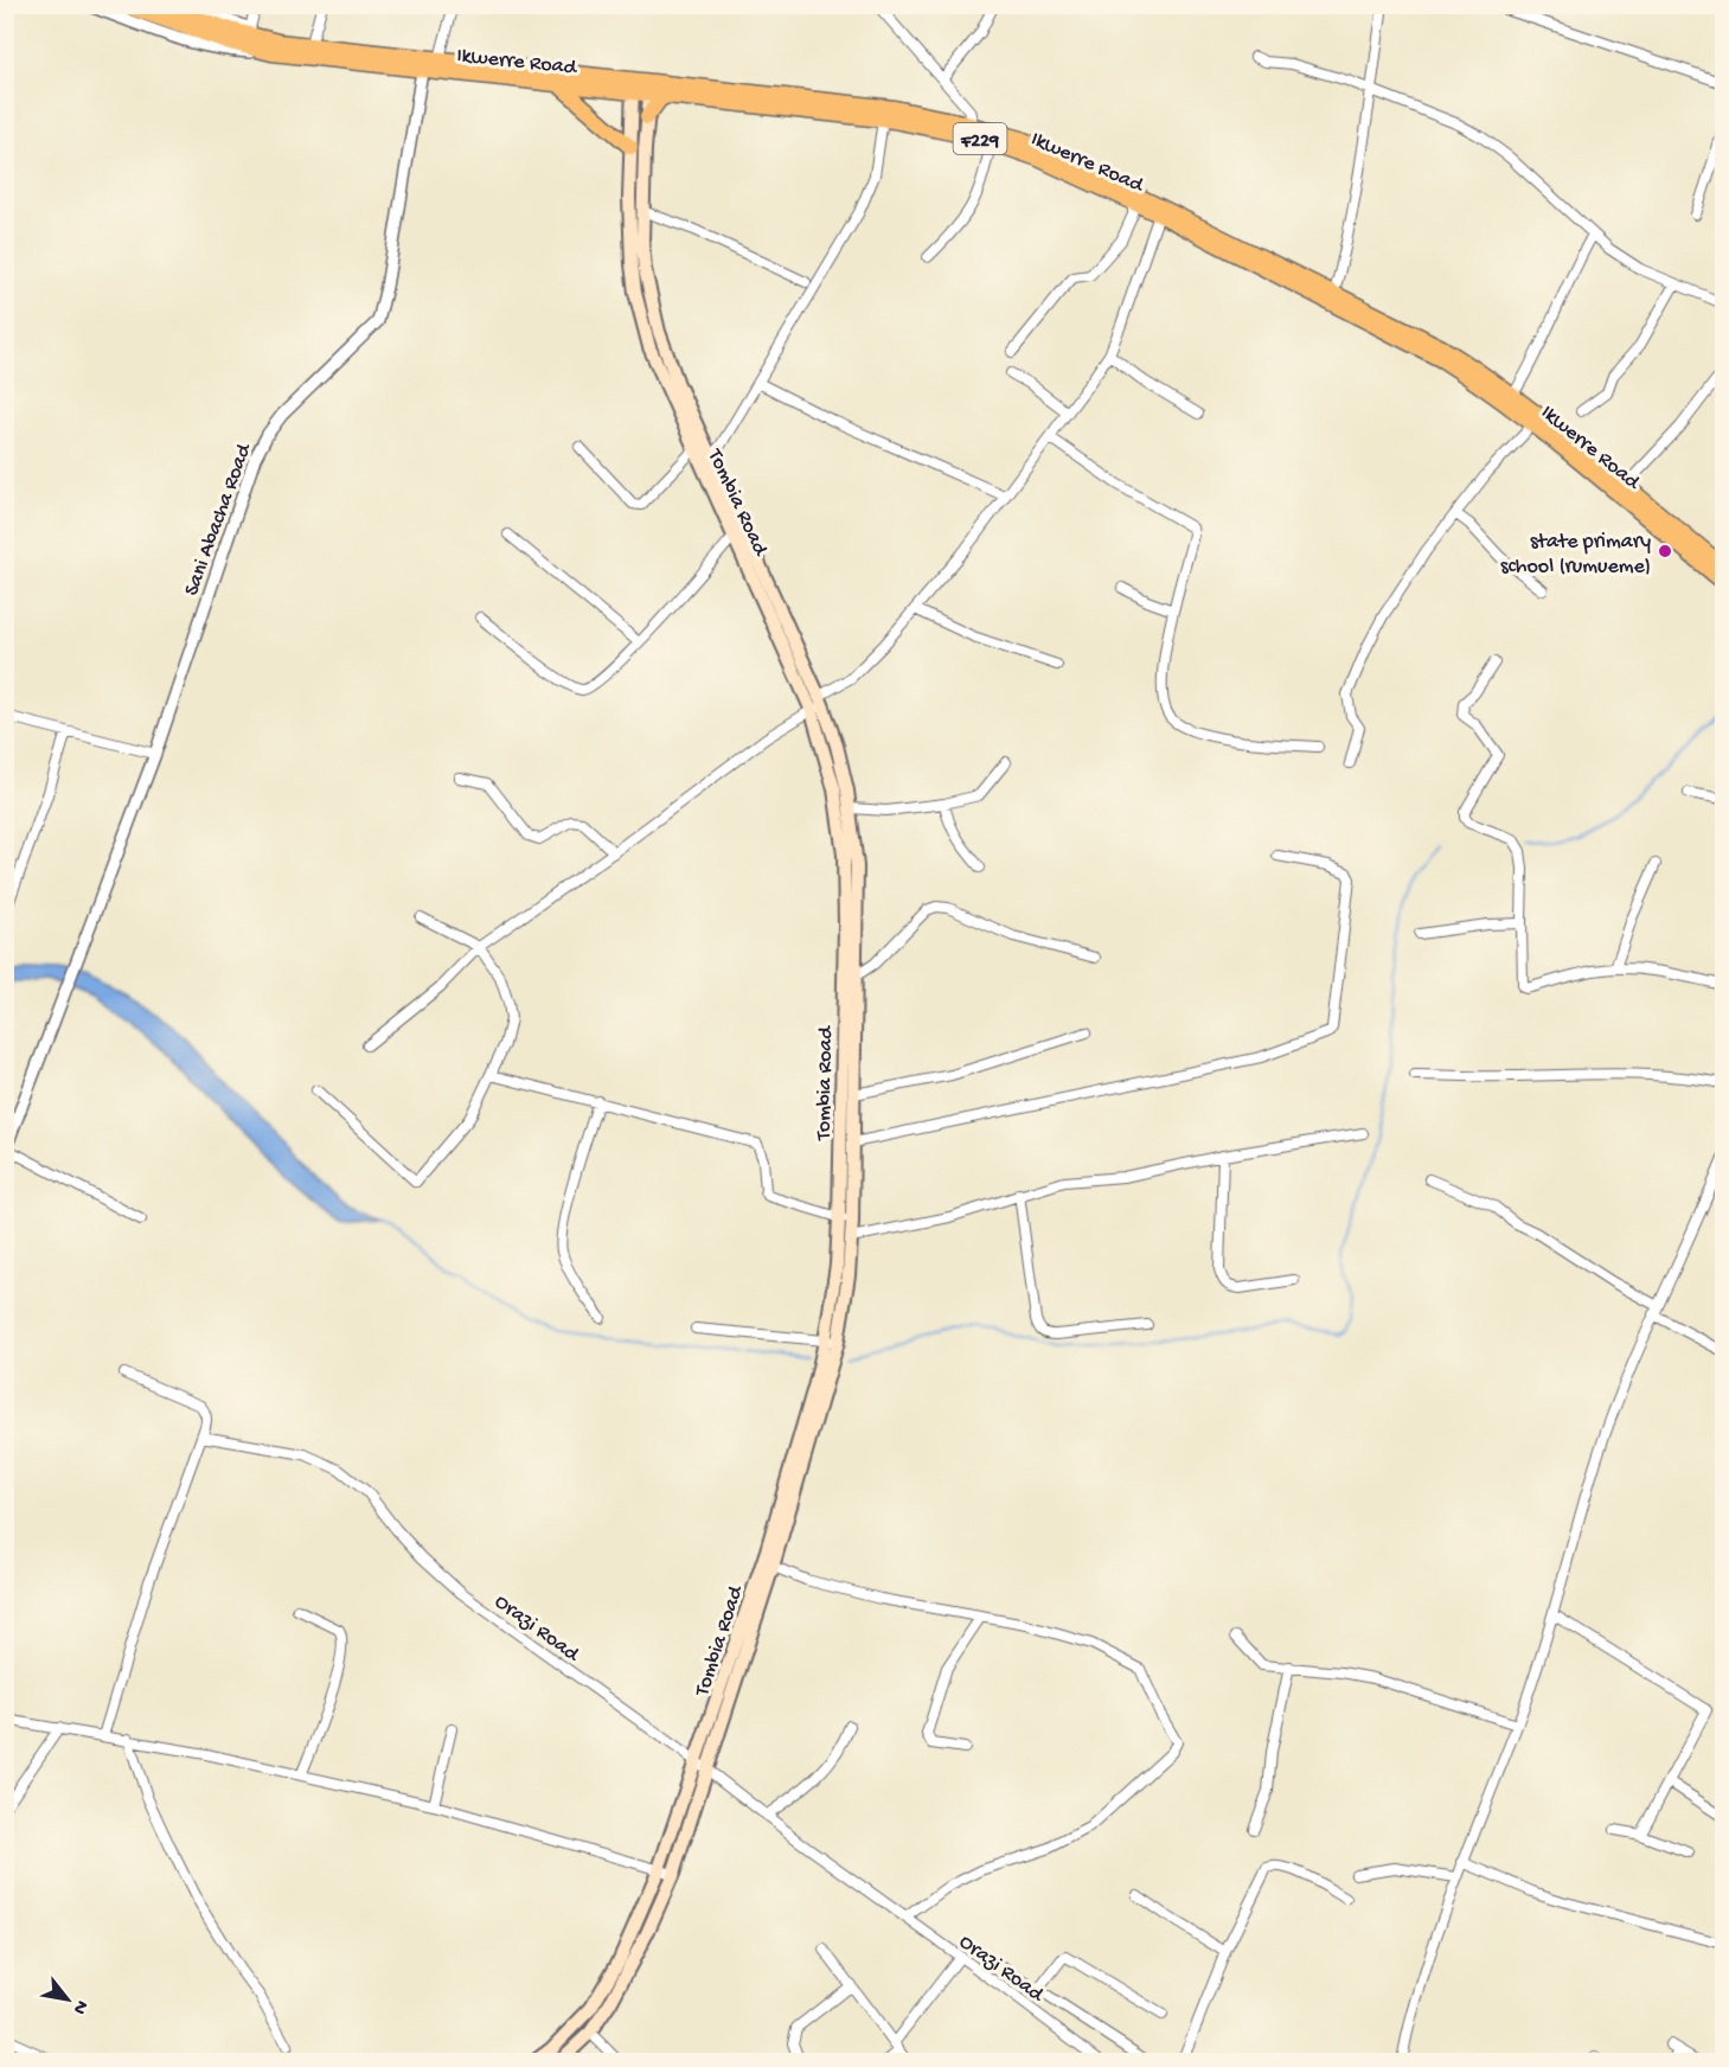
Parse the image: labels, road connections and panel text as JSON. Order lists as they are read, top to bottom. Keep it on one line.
{"streets":{"main road":["Ikwerre Road","F229","Tombia Road"],"street":["Sani Abacha Road","Orazi Road"]},"crossings":[["Ikwerre Road","Tombia Road"],["Ikwerre Road","Sani Abacha Road"],["Tombia Road","Orazi Road"]],"places":["state primary school (rumueme)"],"north":"bottom right"}
